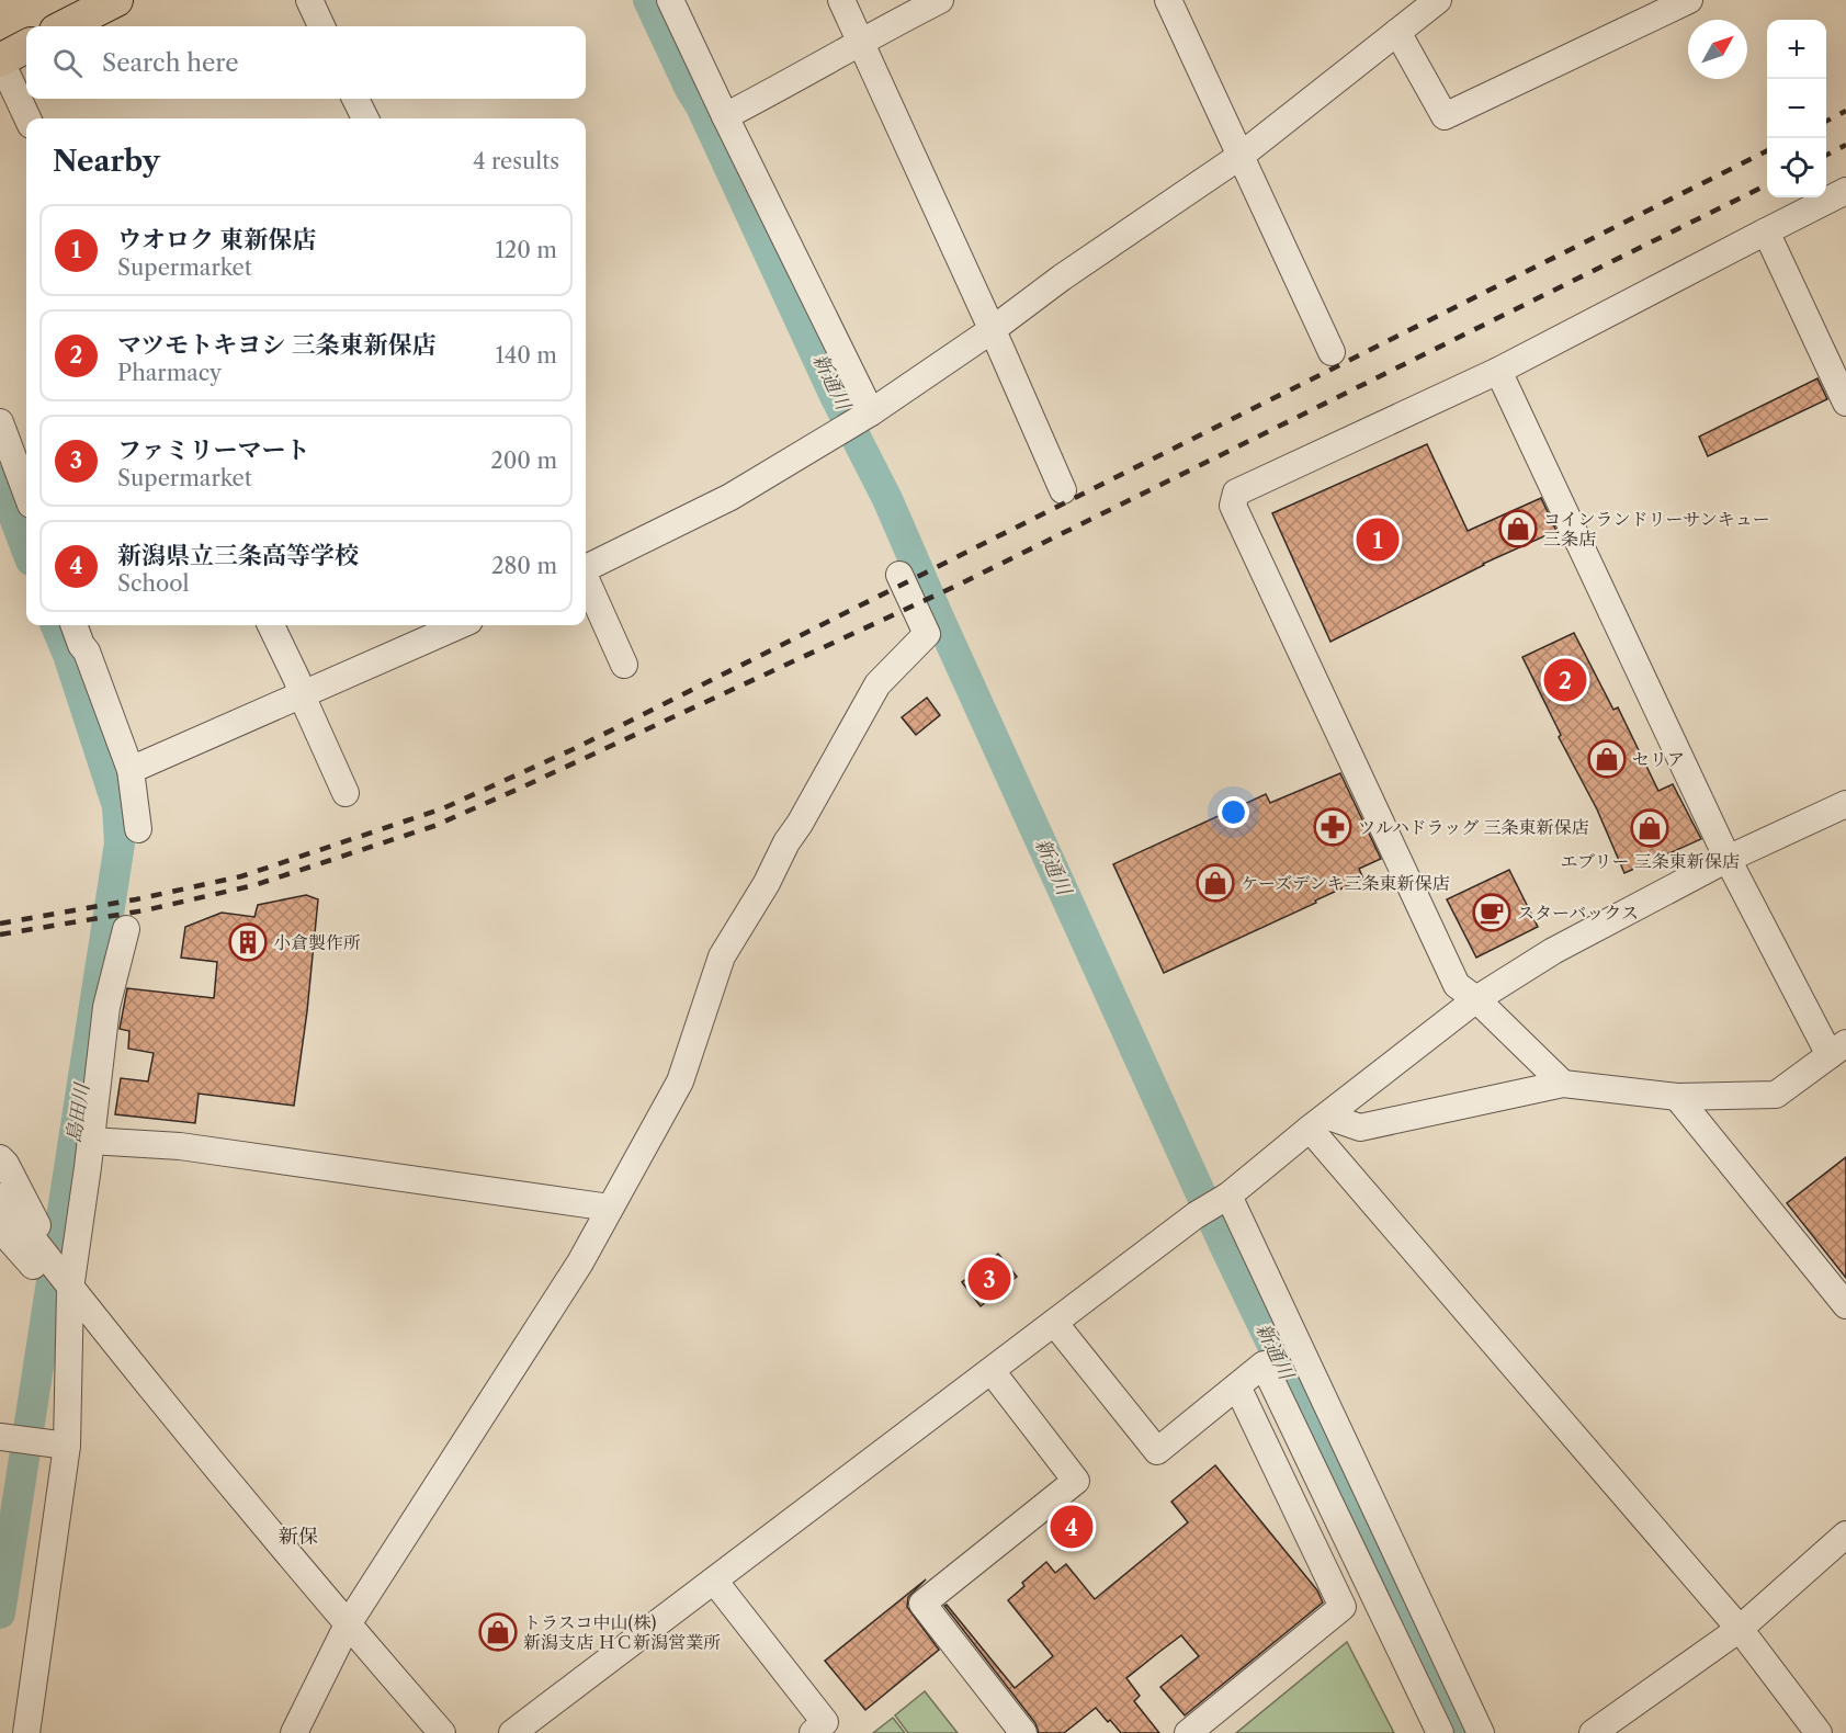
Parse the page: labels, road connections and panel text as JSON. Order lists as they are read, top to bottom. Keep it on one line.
{"districts":["新保"],"water":["新通川","島田川"],"places":{"shop":["コインランドリーサンキュー 三条店","セリア","エブリー 三条東新保店","ケーズデンキ三条東新保店","トラスコ中山(株) 新潟支店 ＨＣ新潟営業所"],"pharmacy":["ツルハドラッグ 三条東新保店"],"cafe":["スターバックス"],"building":["小倉製作所"]},"north":"top right","page":{"map_buttons":["+","−"],"search":"Search here","heading":["Nearby","4 results"],"list":[{"mark":"1","name":"ウオロク 東新保店","note":"Supermarket","value":"120 m"},{"mark":"2","name":"マツモトキヨシ 三条東新保店","note":"Pharmacy","value":"140 m"},{"mark":"3","name":"ファミリーマート","note":"Supermarket","value":"200 m"},{"mark":"4","name":"新潟県立三条高等学校","note":"School","value":"280 m"}],"pins":["1","2","3","4"]}}
